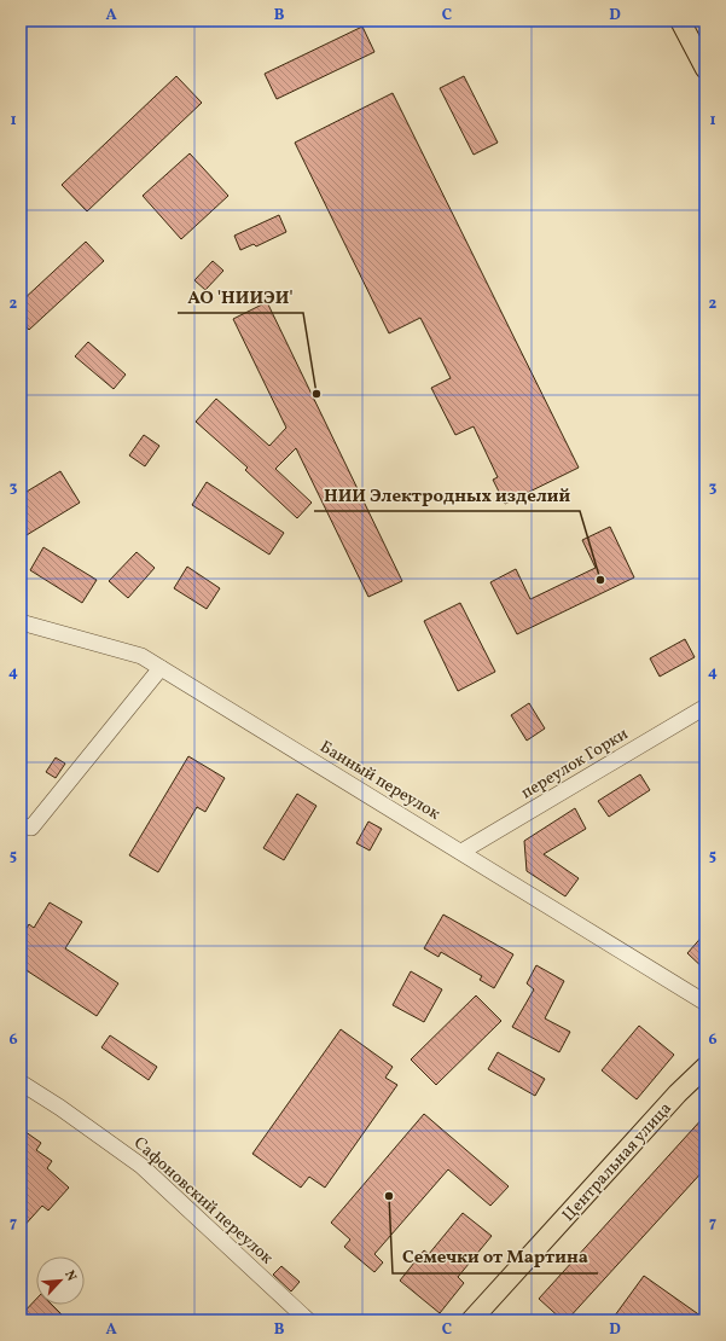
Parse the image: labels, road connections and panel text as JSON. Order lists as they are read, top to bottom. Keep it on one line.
{"streets":{"main road":["Центральная улица"],"street":["переулок Горки","Банный переулок","Сафоновский переулок"]},"crossings":[["переулок Горки","Банный переулок"]],"places":["АО 'НИИЭИ'","НИИ Электродных изделий","Семечки от Мартина"],"north":"top right","grid":{"columns":["A","B","C","D"],"rows":["1","2","3","4","5","6","7"]}}
